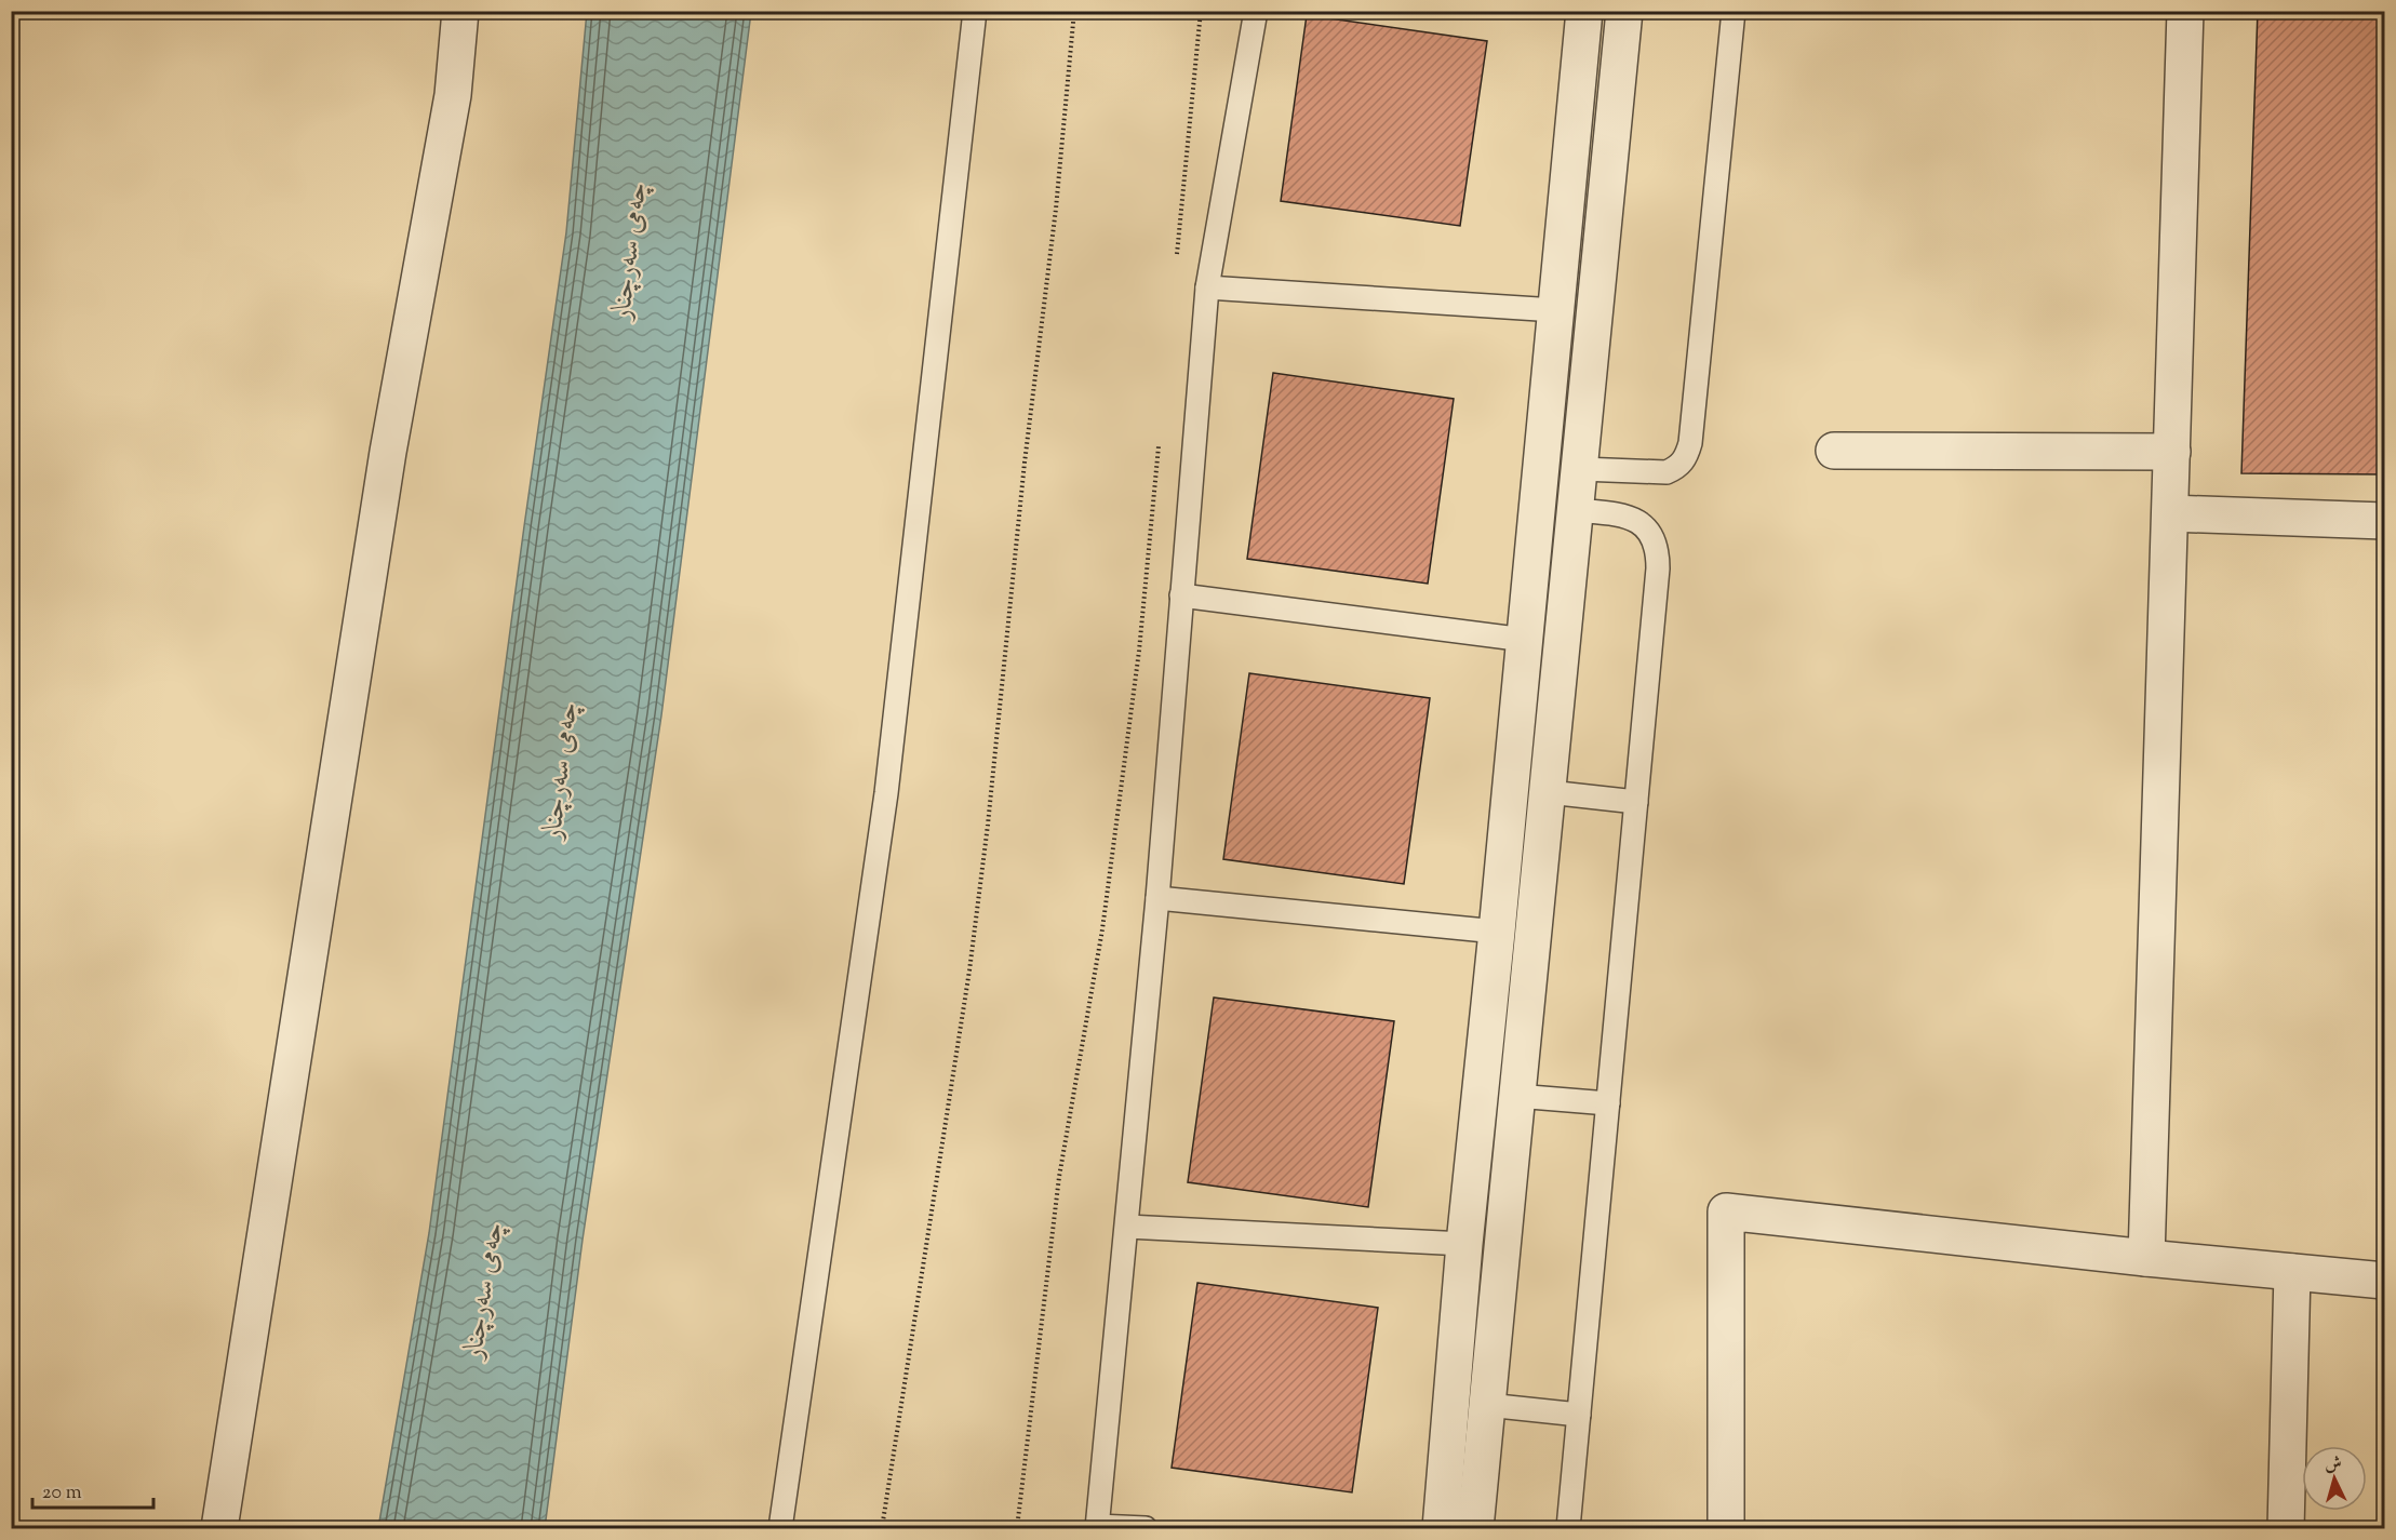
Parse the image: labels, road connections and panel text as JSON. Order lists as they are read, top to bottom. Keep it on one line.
{"water":["چەمی سەرچنار"],"scale_bar":"20 m","north":"top"}
